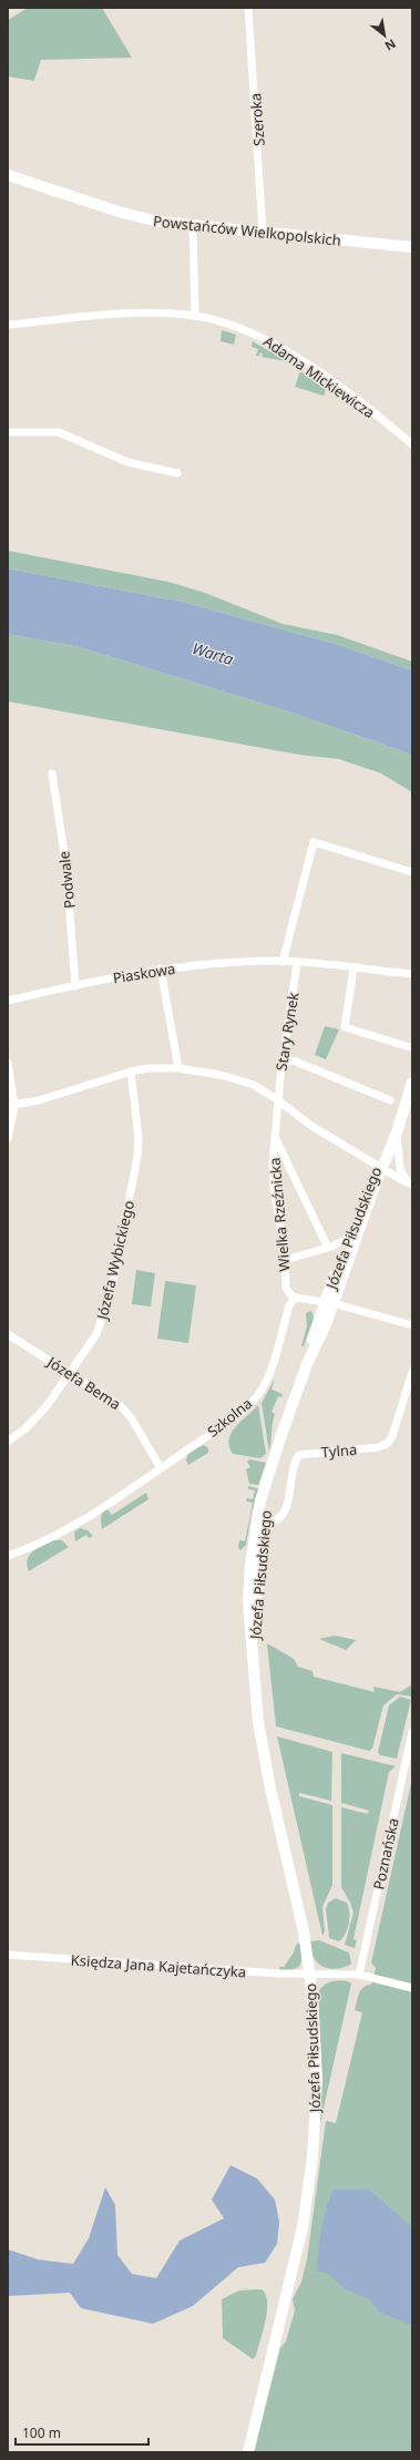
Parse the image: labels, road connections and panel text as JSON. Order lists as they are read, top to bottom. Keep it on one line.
{"streets":{"street":["Szeroka","Powstańców Wielkopolskich","Adama Mickiewicza","Podwale","Piaskowa","Stary Rynek","Wielka Rzeźnicka","Józefa Piłsudskiego","Józefa Wybickiego","Józefa Bema","Szkolna","Tylna","Poznańska","Księdza Jana Kajetańczyka"]},"crossings":[["Szeroka","Powstańców Wielkopolskich"],["Podwale","Piaskowa"],["Stary Rynek","Wielka Rzeźnicka"],["Wielka Rzeźnicka","Szkolna"],["Józefa Piłsudskiego","Tylna"],["Józefa Piłsudskiego","Księdza Jana Kajetańczyka"],["Józefa Wybickiego","Józefa Bema"],["Józefa Bema","Szkolna"]],"water":["Warta"],"scale_bar":"100 m","north":"bottom right"}
